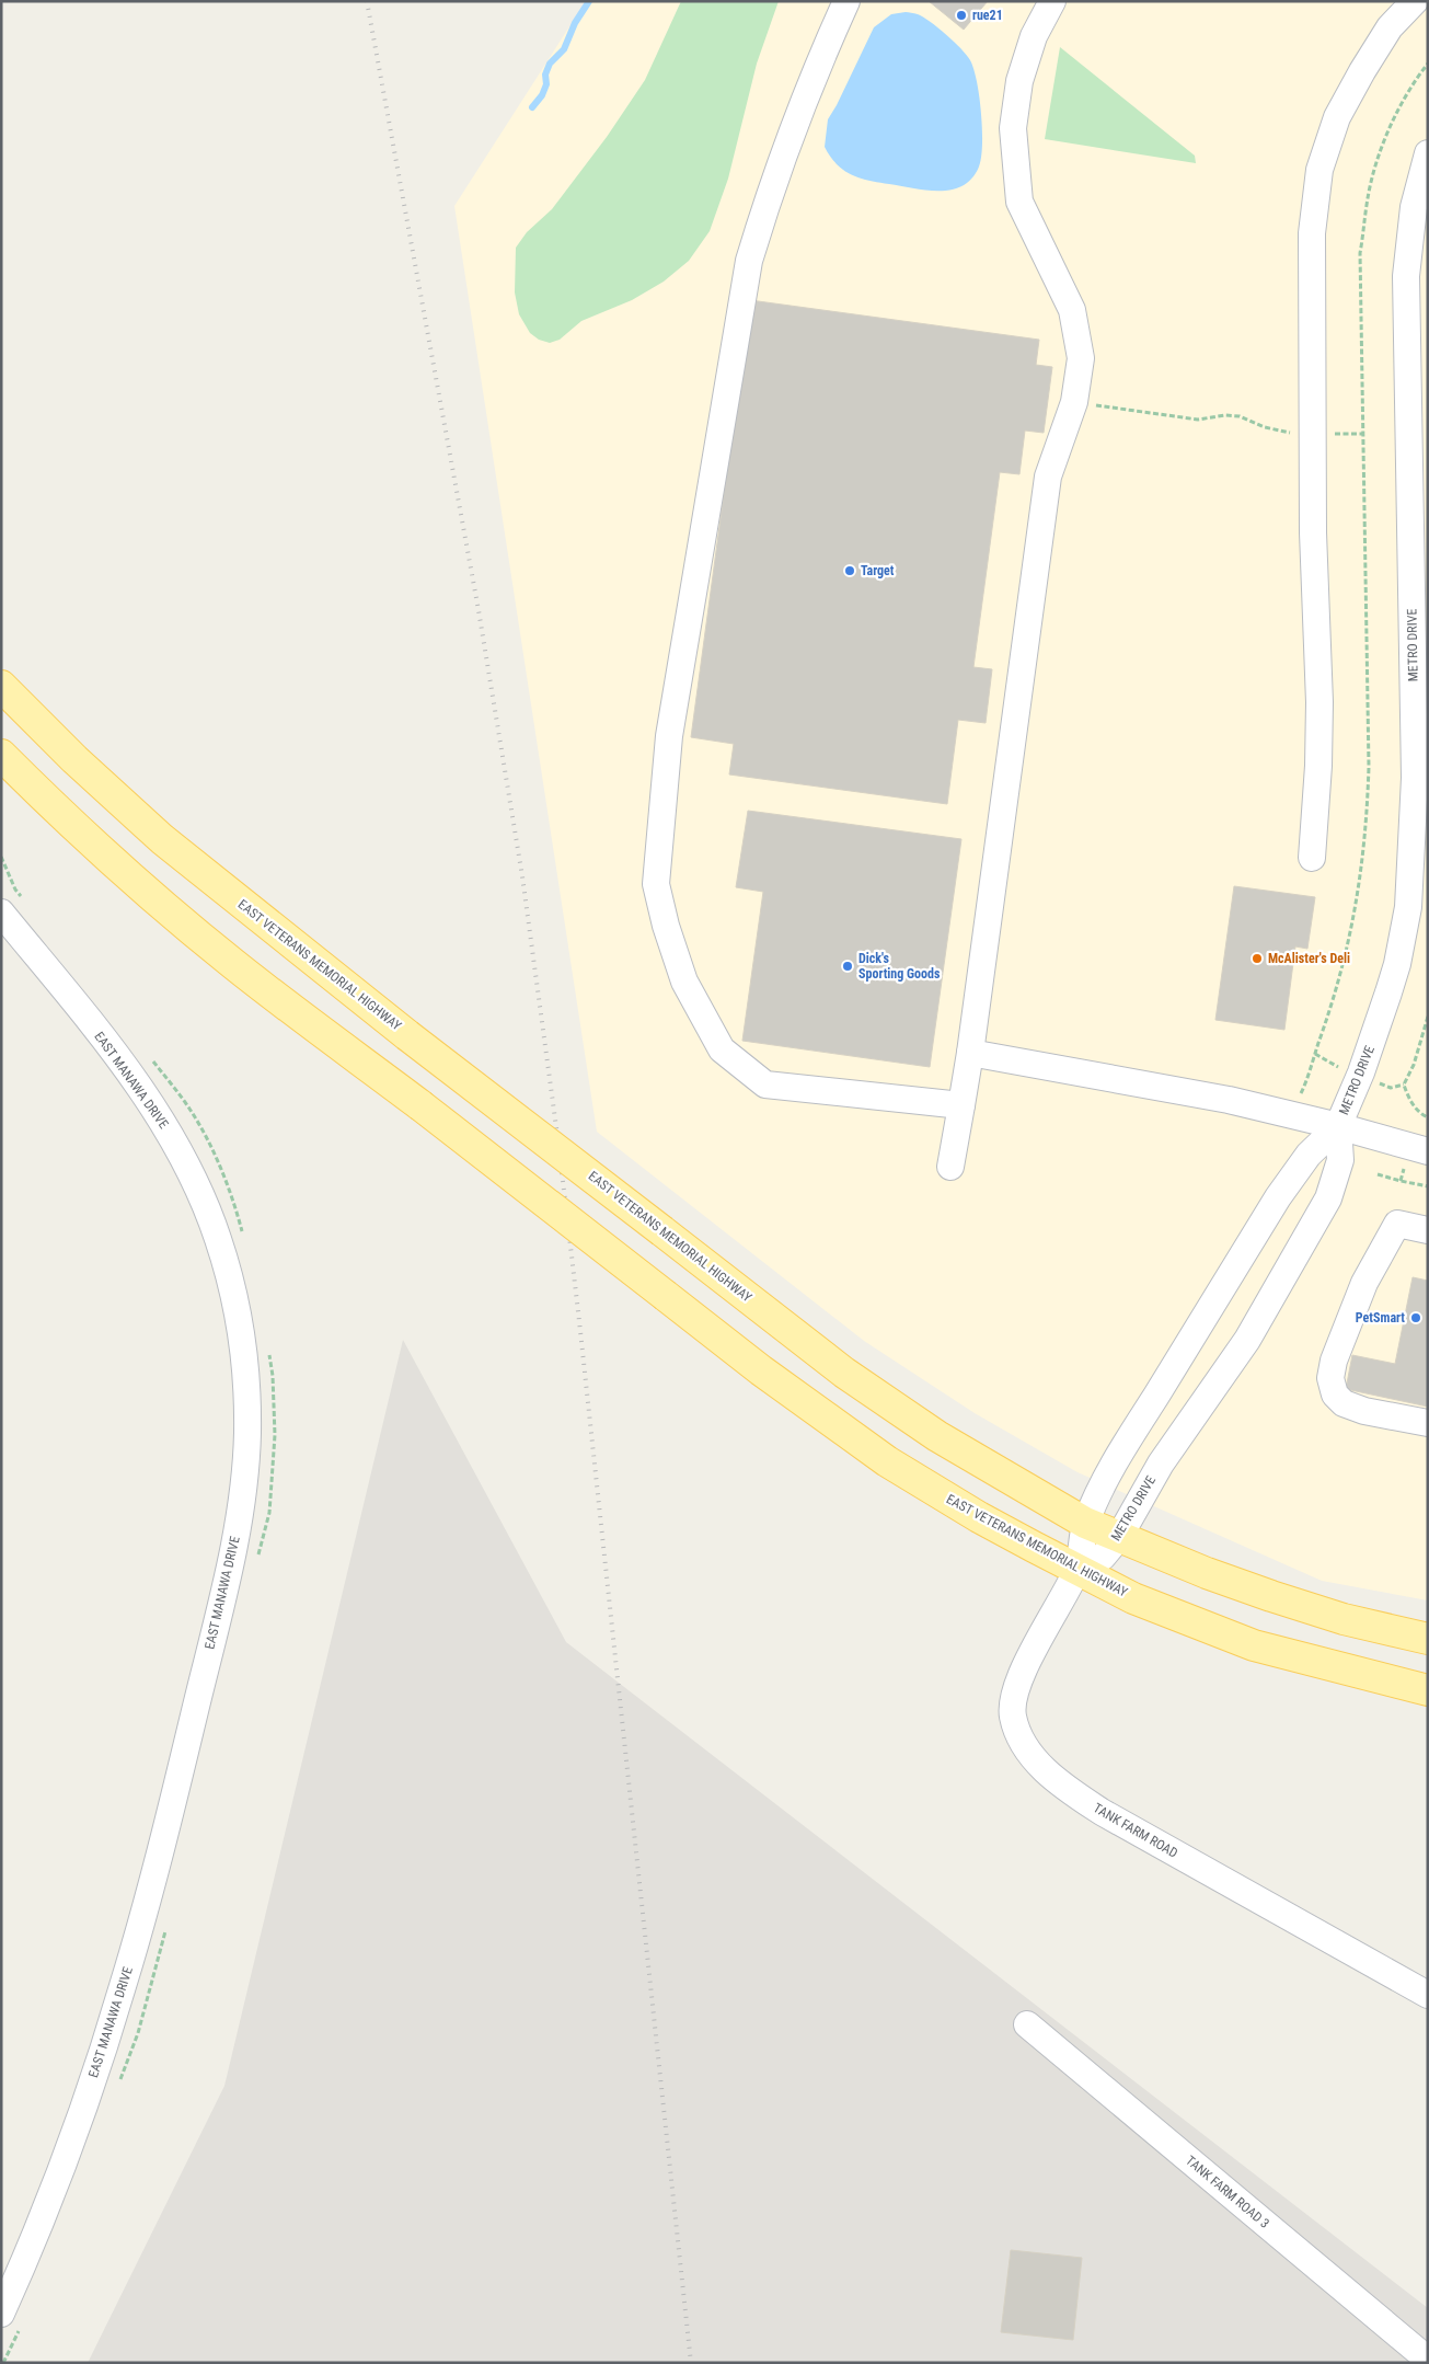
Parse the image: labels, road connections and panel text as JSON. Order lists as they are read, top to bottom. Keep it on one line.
{"streets":{"main road":["EAST VETERANS MEMORIAL HIGHWAY"],"street":["METRO DRIVE","EAST MANAWA DRIVE","TANK FARM ROAD","TANK FARM ROAD 3"]},"crossings":[["METRO DRIVE","EAST VETERANS MEMORIAL HIGHWAY"],["METRO DRIVE","TANK FARM ROAD"],["EAST VETERANS MEMORIAL HIGHWAY","TANK FARM ROAD"]],"places":["rue21","Target","McAlister's Deli","Dick's Sporting Goods","PetSmart"]}
